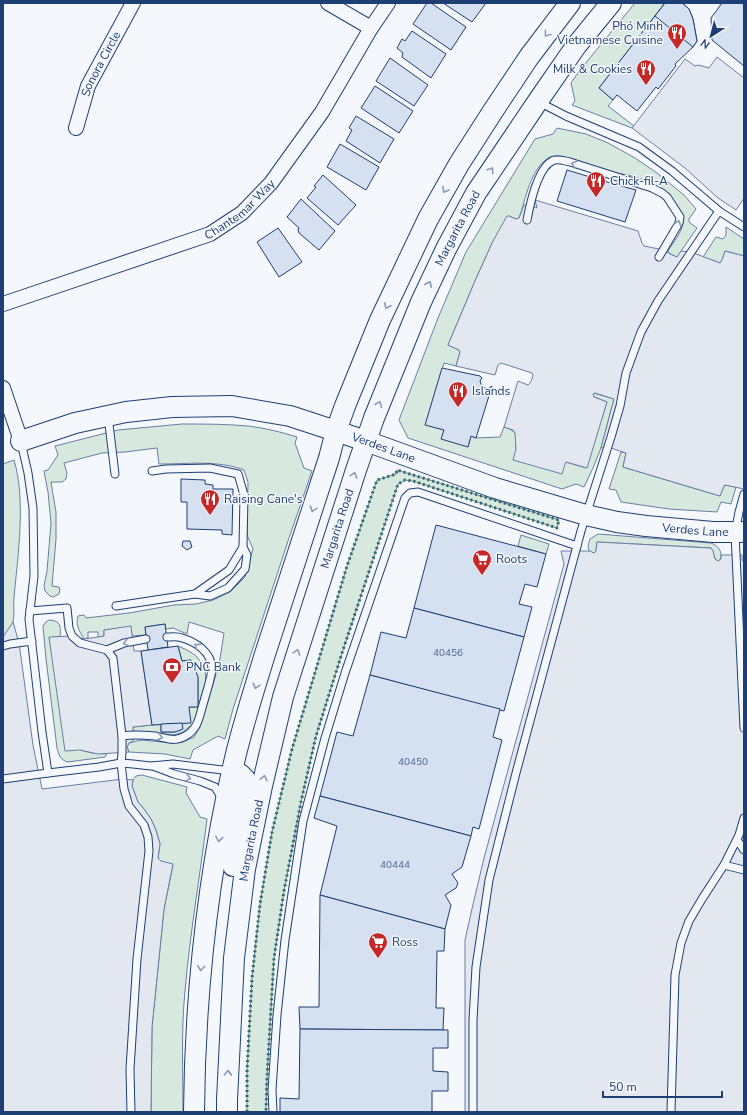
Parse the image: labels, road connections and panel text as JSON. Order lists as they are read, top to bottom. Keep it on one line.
{"streets":{"main road":["Margarita Road","Verdes Lane"],"street":["Sonora Circle","Chantemar Way"]},"crossings":[["Margarita Road","Verdes Lane"]],"places":{"restaurant":["Phó Minh Vietnamese Cuisine","Milk & Cookies","Chick-fil-A","Islands","Raising Cane's"],"supermarket":["Roots","Ross"],"bank":["PNC Bank"]},"house_numbers":["40456","40450","40444"],"scale_bar":"50 m","north":"bottom left"}
